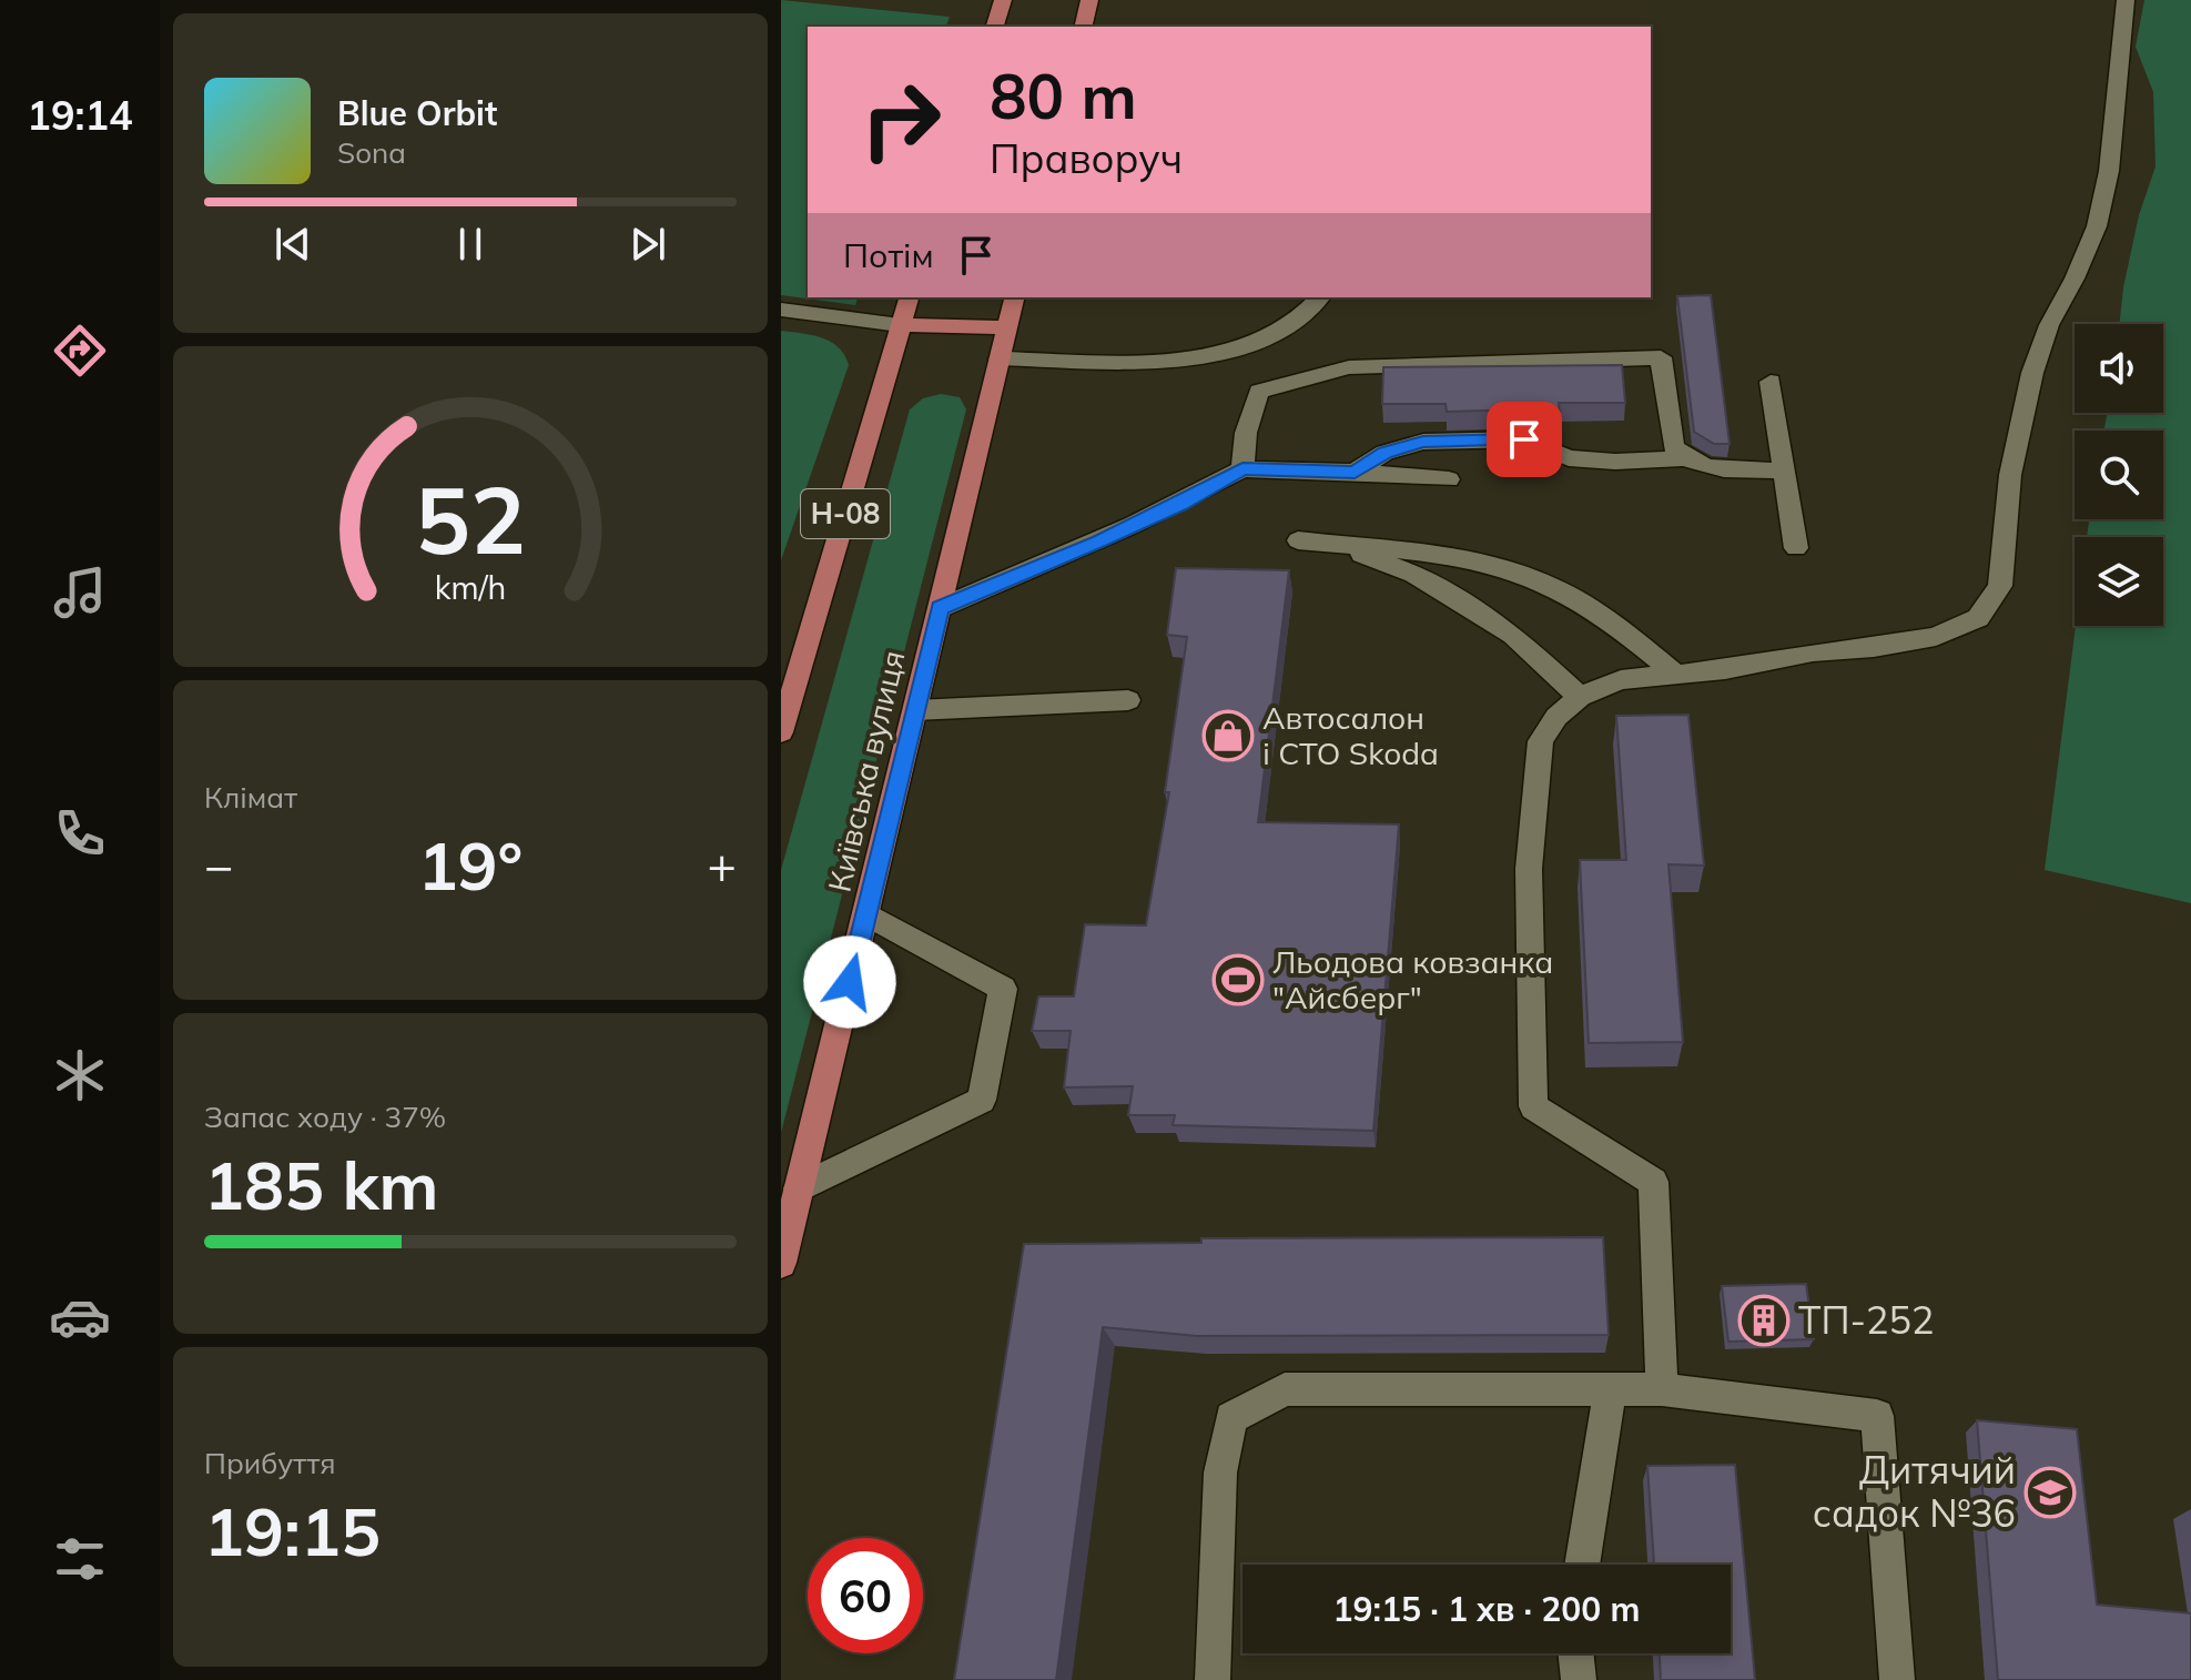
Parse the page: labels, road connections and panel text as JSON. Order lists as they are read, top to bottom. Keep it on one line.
{"streets":{"main road":["Н-08","Київська вулиця"]},"places":{"shop":["Автосалон і СТО Skoda"],"sports":["Льодова ковзанка \"Айсберг\""],"building":["ТП-252"],"school or university":["Дитячий садок №36"]},"page":{"tabs":"19:14","turn":["80 m","Праворуч"],"song":["Blue Orbit","Sona"],"then":"Потім","tile":["Клімат",["Запас ходу · 37%","185 km"],["Прибуття","19:15"]],"heat":["−","19°","+"],"limit":"60","trip":"19:15 · 1 хв · 200 m","gauge":["52","km/h"]}}
